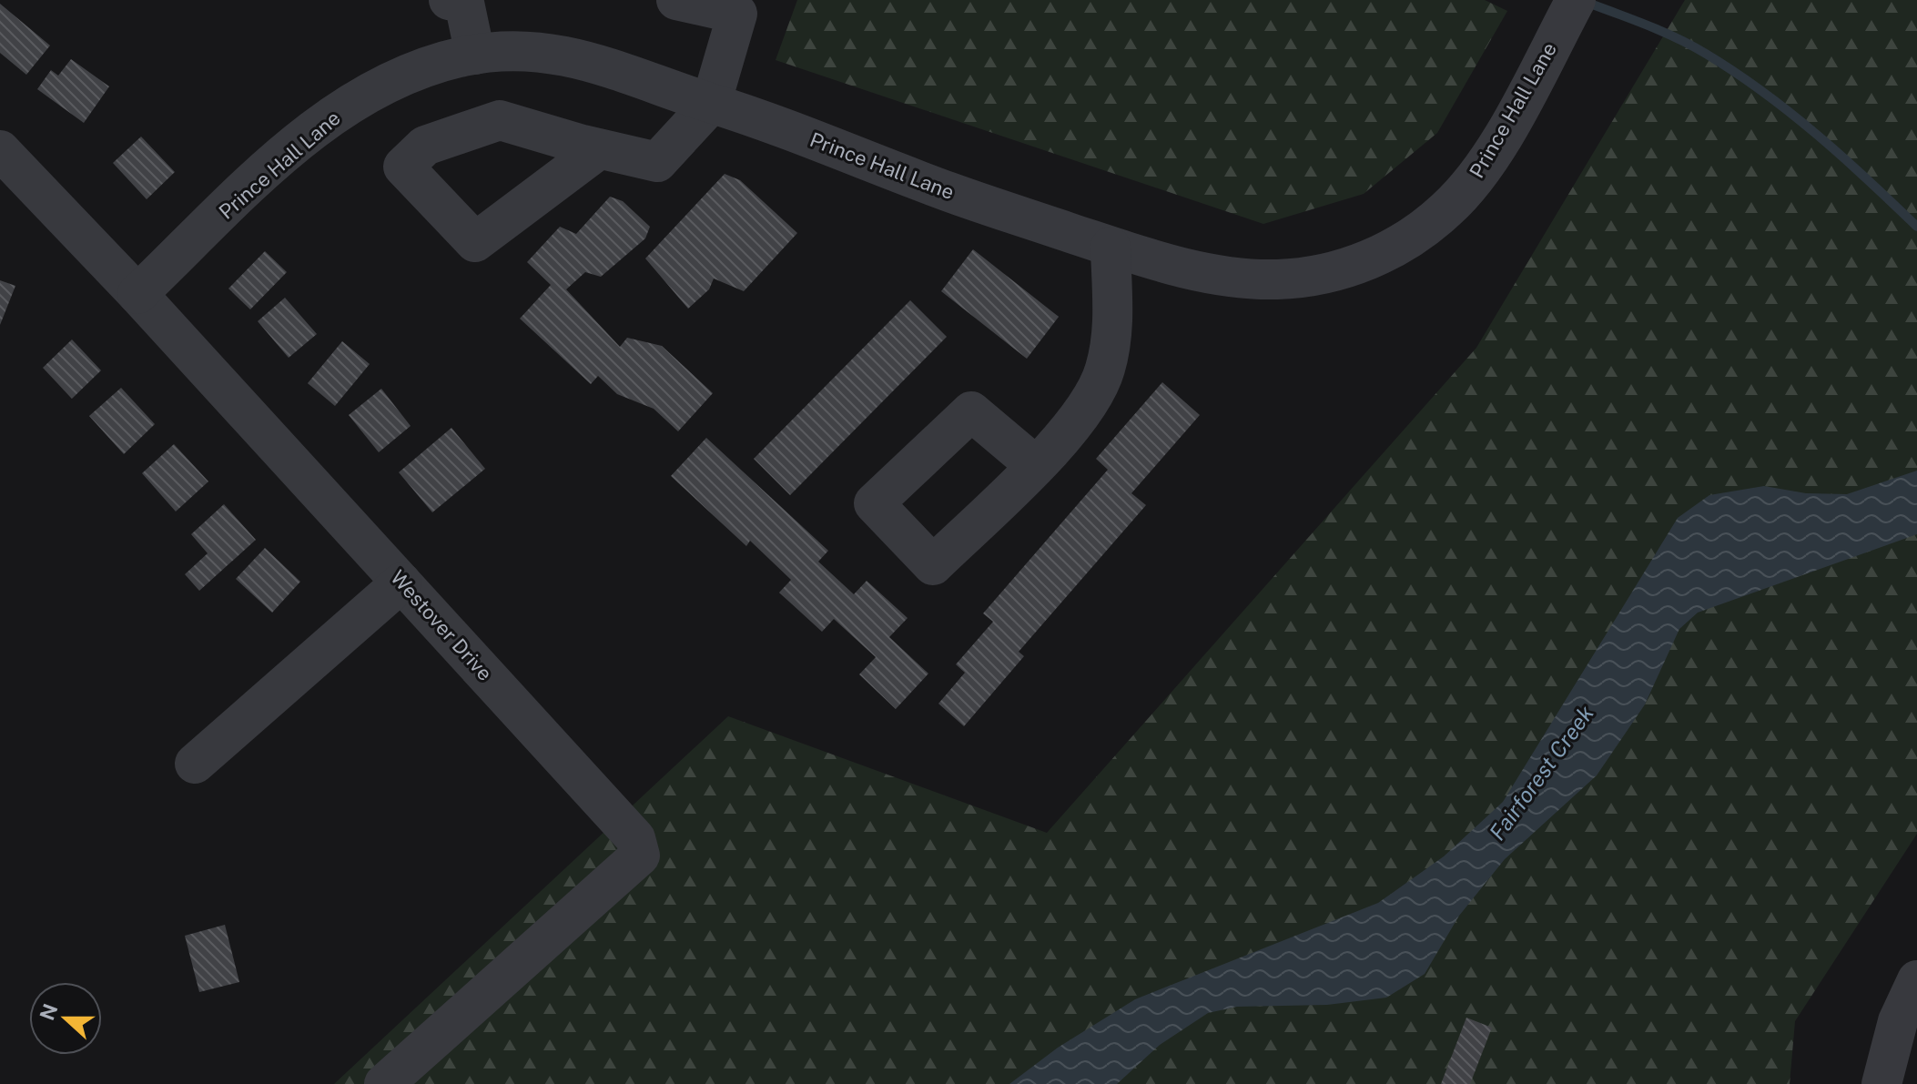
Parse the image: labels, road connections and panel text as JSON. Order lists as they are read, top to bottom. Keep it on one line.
{"streets":{"street":["Prince Hall Lane","Westover Drive"]},"crossings":[["Prince Hall Lane","Westover Drive"]],"water":["Fairforest Creek"],"north":"left"}
